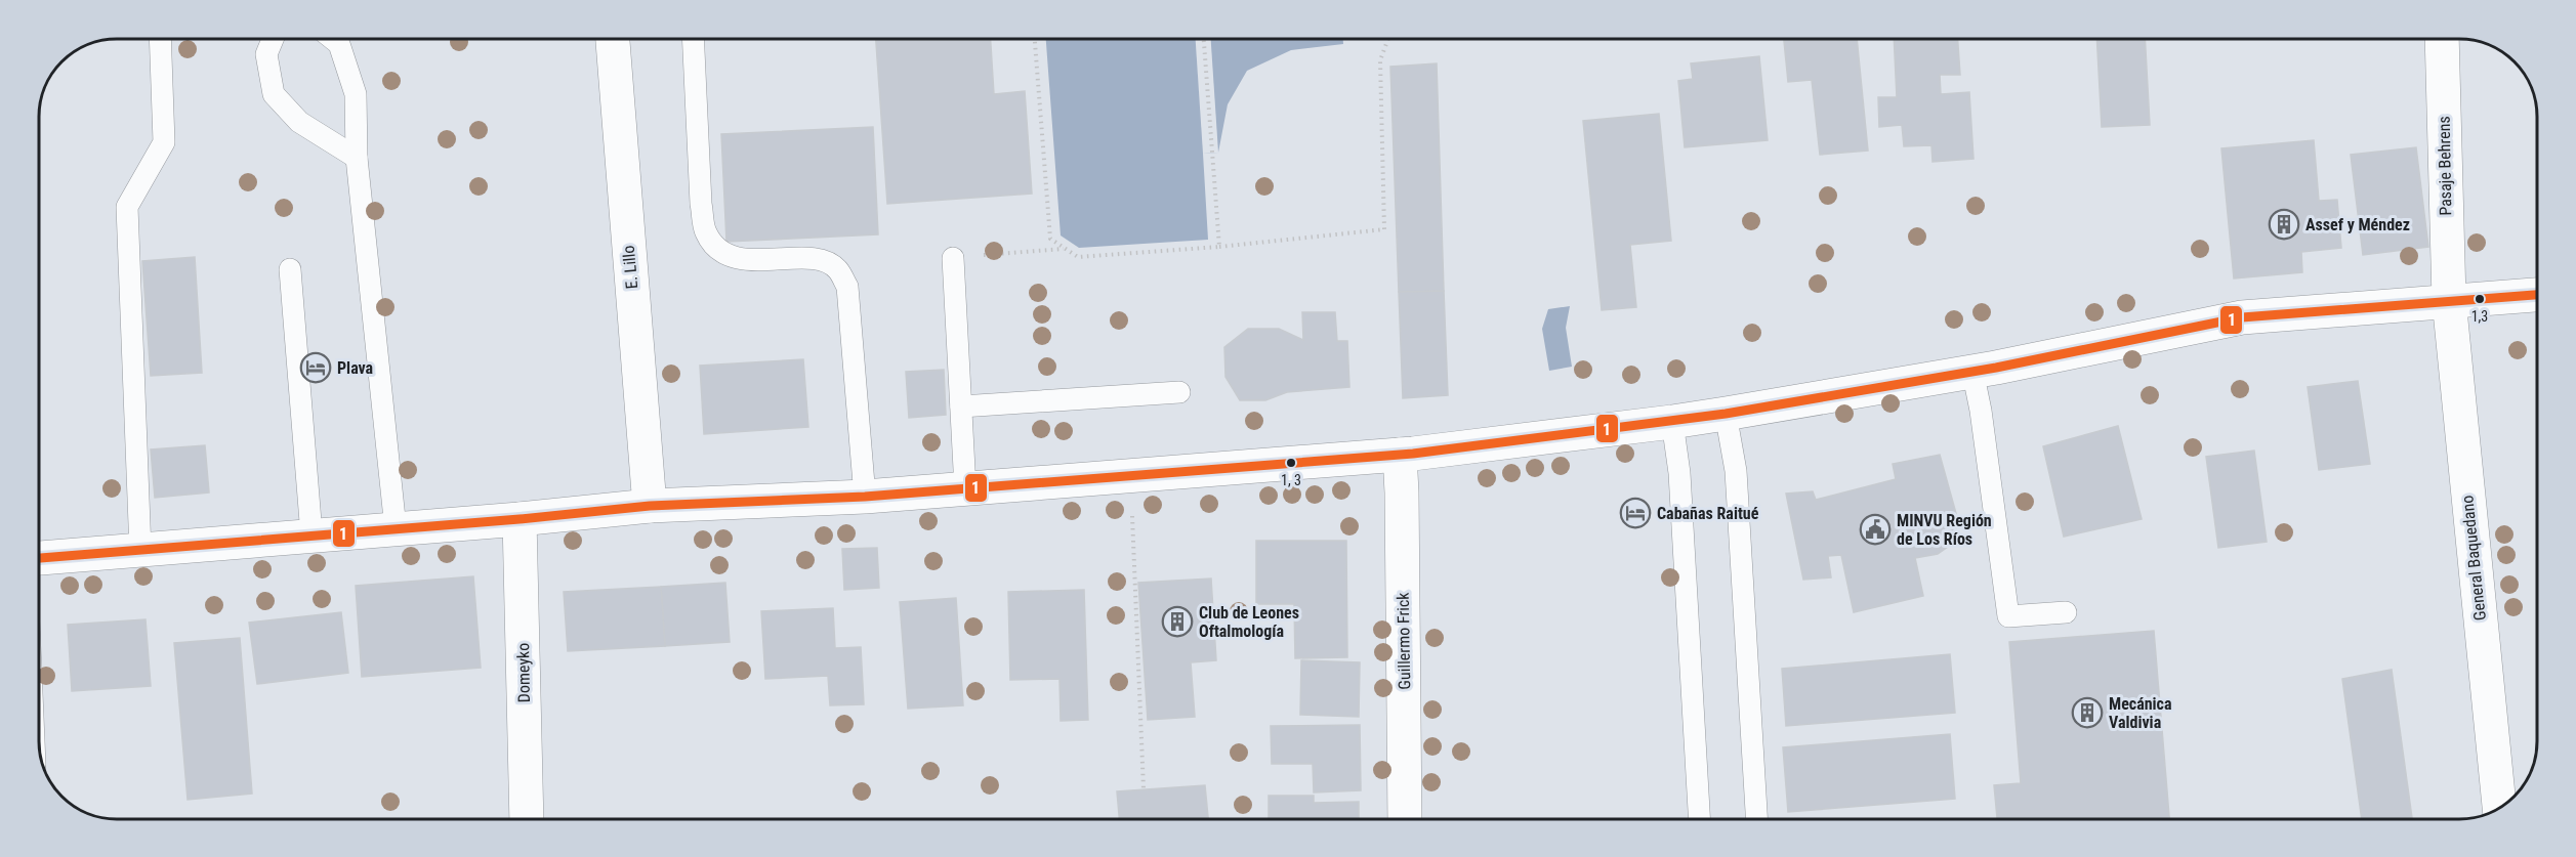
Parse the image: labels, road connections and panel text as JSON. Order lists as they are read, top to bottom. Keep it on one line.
{"streets":{"main road":["Pasaje Behrens","E. Lillo","General Baquedano","Guillermo Frick","Domeyko"]},"crossings":[["Pasaje Behrens","General Baquedano"]],"places":{"building":["Assef y Méndez","Club de Leones Oftalmología","Mecánica Valdivia"],"other":["1,3","1, 3"],"hotel":["Plava","Cabañas Raitué"],"public building":["MINVU Región de Los Ríos"]},"lines":["transit line 1"]}
